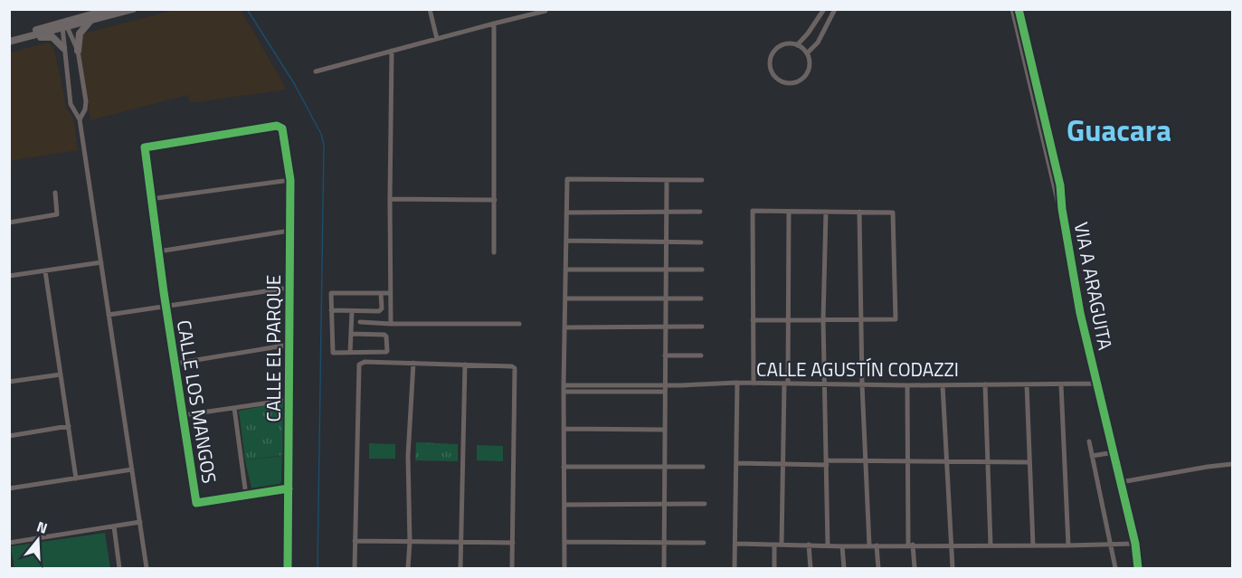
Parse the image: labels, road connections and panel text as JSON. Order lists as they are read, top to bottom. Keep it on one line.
{"streets":{"street":["VIA A ARAGUITA","CALLE EL PARQUE","CALLE AGUSTÍN CODAZZI","CALLE LOS MANGOS"]},"crossings":[["VIA A ARAGUITA","CALLE AGUSTÍN CODAZZI"],["CALLE EL PARQUE","CALLE LOS MANGOS"]],"districts":["Guacara"],"north":"top"}
